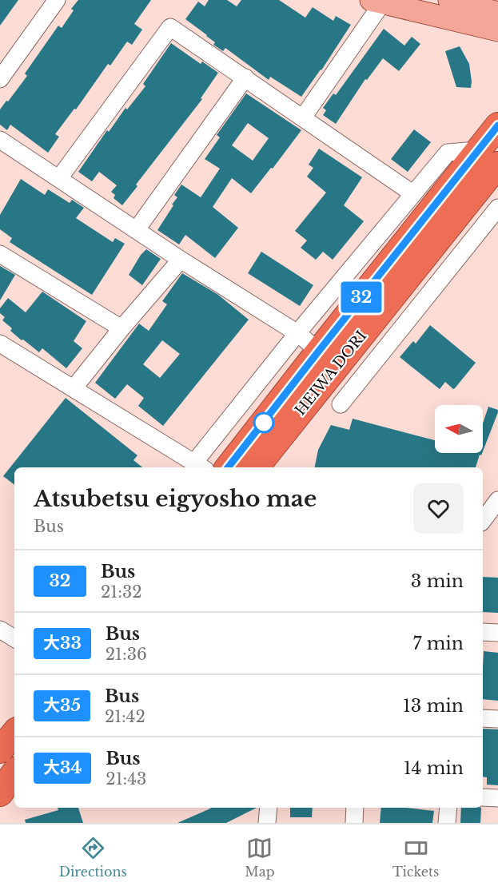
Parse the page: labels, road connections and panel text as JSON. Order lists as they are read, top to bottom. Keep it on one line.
{"streets":{"highway":["HEIWA DORI"]},"lines":["bus line 32"],"north":"left","page":{"on_map":"32","heading":["Atsubetsu eigyosho mae","Bus"],"list":[{"mark":"32","name":"Bus","note":"21:32","value":"3 min"},{"mark":"大33","name":"Bus","note":"21:36","value":"7 min"},{"mark":"大35","name":"Bus","note":"21:42","value":"13 min"},{"mark":"大34","name":"Bus","note":"21:43","value":"14 min"}],"tabs":["Directions","Map","Tickets"]}}
